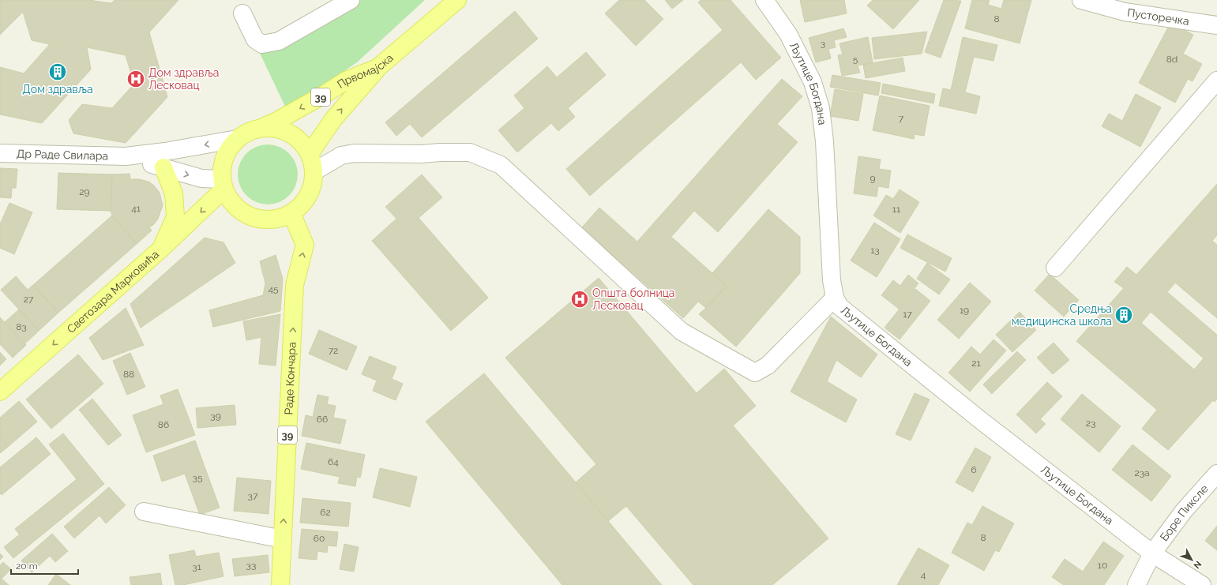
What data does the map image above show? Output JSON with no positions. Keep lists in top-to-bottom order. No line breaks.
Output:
{"streets":{"main road":["Првомајска","39","Светозара Марковића","Раде Кончара"],"street":["Пусторечка","Љутице Богдана","Др Раде Свилара","Боре Пиксле"]},"crossings":[["Првомајска","Светозара Марковића"],["Првомајска","Раде Кончара"],["Љутице Богдана","Боре Пиксле"],["Светозара Марковића","Раде Кончара"]],"one_way":["Светозара Марковића","Раде Кончара"],"places":{"building":["Дом здравља","Средња медицинска школа"],"hospital":["Дом здравља Лесковац","Општа болница Лесковац"]},"house_numbers":["8","3","5","8d","7","9","29","41","11","13","45","27","19","17","83","72","21","88","39","66","23","86","64","6","23a","35","37","62","8","60","33","10","31","4"],"scale_bar":"20 m","north":"bottom right"}
